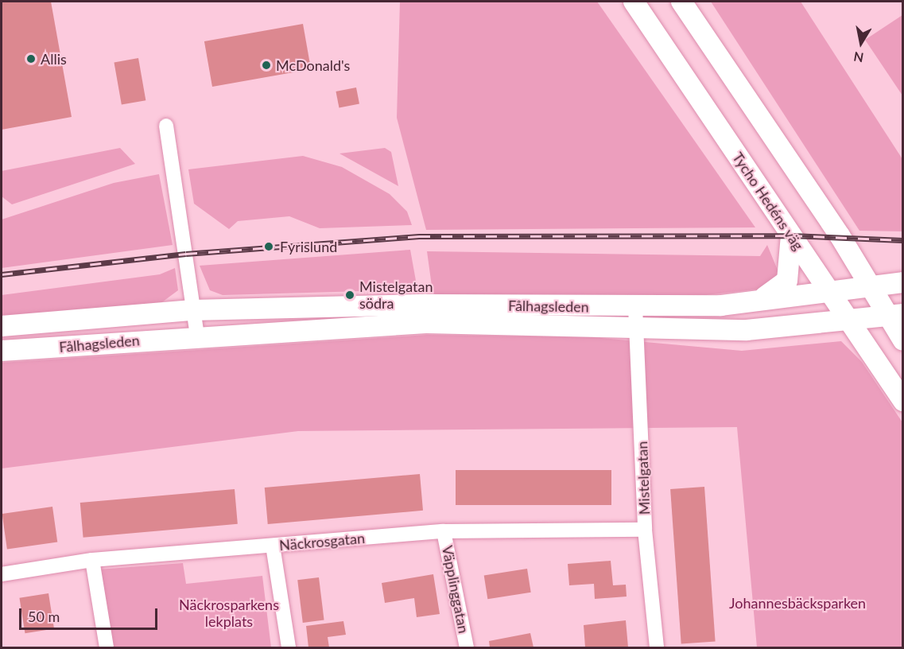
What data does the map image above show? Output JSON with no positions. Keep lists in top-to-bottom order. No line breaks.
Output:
{"streets":{"street":["Tycho Hedéns väg","Fålhagsleden","Mistelgatan","Näckrosgatan","Väpplinggatan"]},"crossings":[["Tycho Hedéns väg","Fålhagsleden"],["Fålhagsleden","Mistelgatan"],["Mistelgatan","Näckrosgatan"],["Näckrosgatan","Väpplinggatan"]],"parks":["Johannesbäcksparken","Näckrosparkens lekplats"],"places":["Allis","McDonald's","Fyrislund","Mistelgatan södra"],"scale_bar":"50 m","north":"bottom"}
